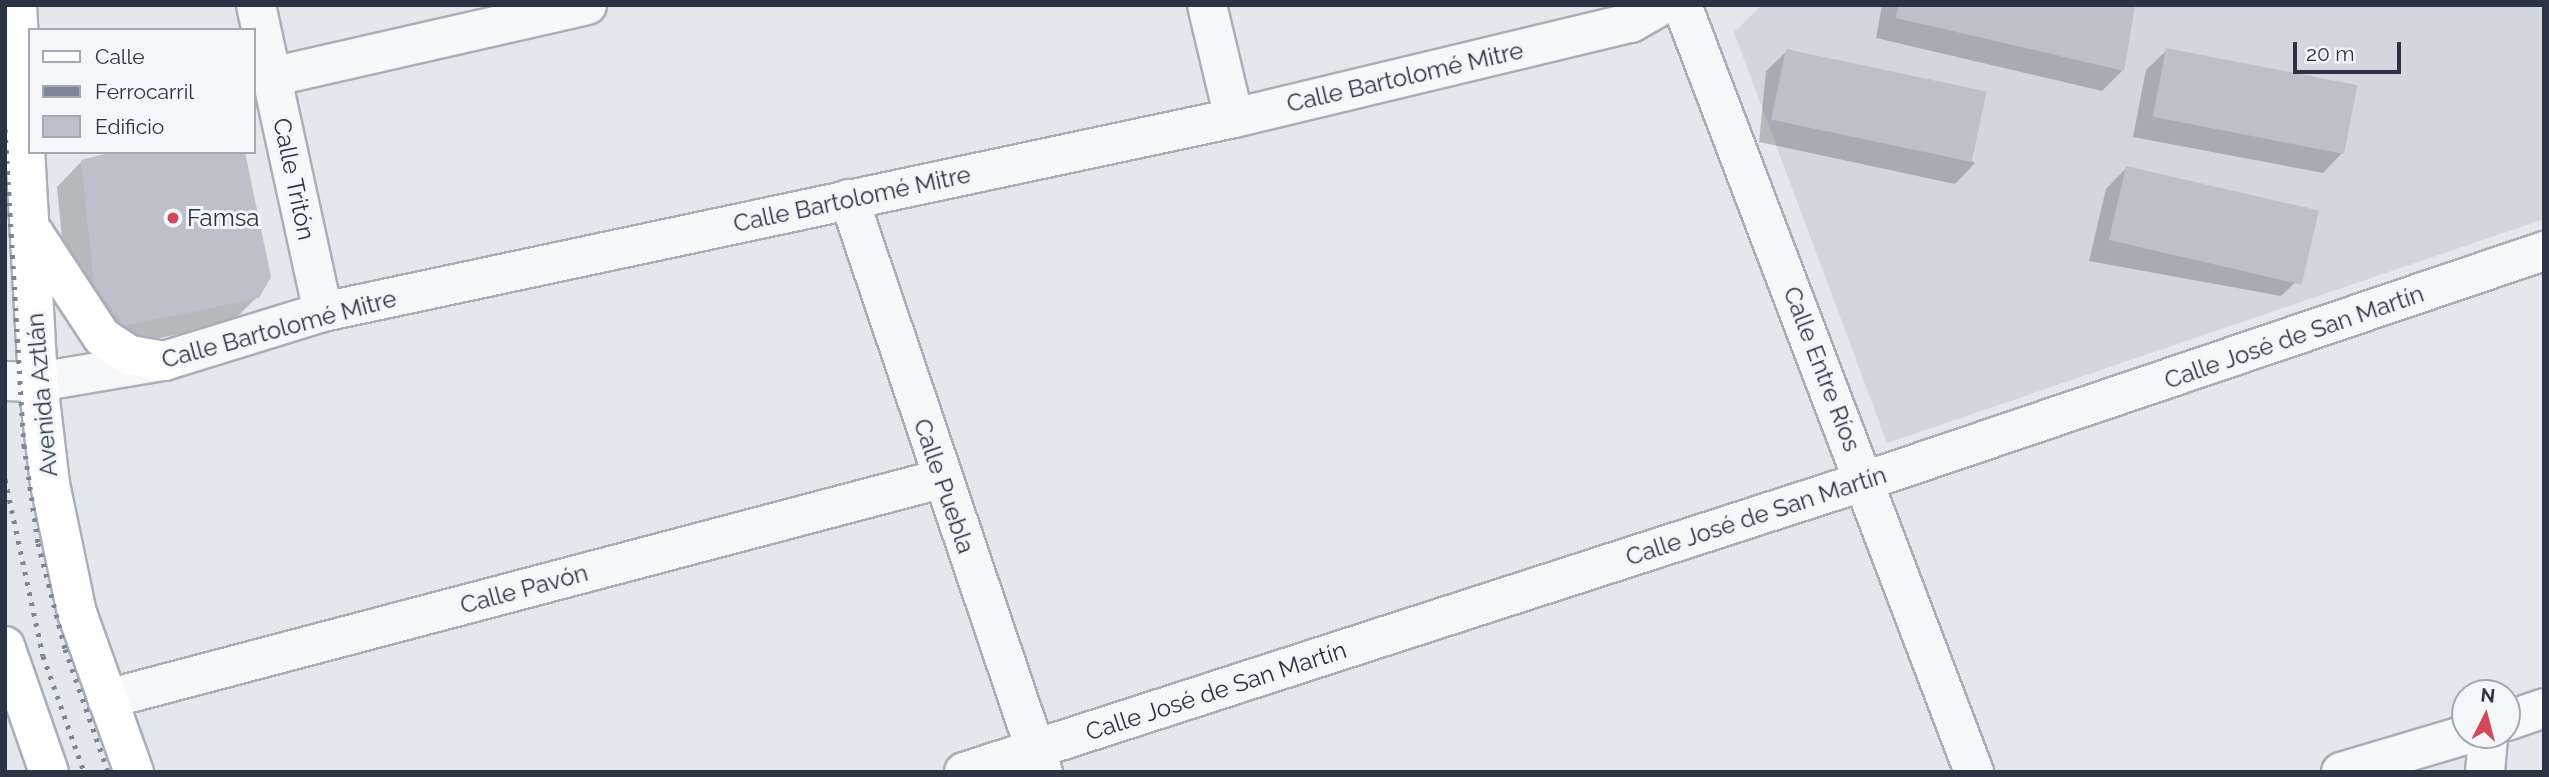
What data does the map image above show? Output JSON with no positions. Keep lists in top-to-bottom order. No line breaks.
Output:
{"streets":{"main road":["Avenida Aztlán"],"street":["Calle Bartolomé Mitre","Calle Tritón","Calle José de San Martín","Calle Entre Ríos","Calle Puebla","Calle Pavón"]},"crossings":[["Calle Bartolomé Mitre","Calle Tritón"],["Calle Bartolomé Mitre","Avenida Aztlán"],["Calle Bartolomé Mitre","Calle Puebla"],["Calle José de San Martín","Calle Entre Ríos"],["Calle José de San Martín","Calle Puebla"],["Avenida Aztlán","Calle Pavón"],["Calle Puebla","Calle Pavón"]],"places":["Famsa"],"legend":["Calle","Ferrocarril","Edificio"],"scale_bar":"20 m","north":"top"}
